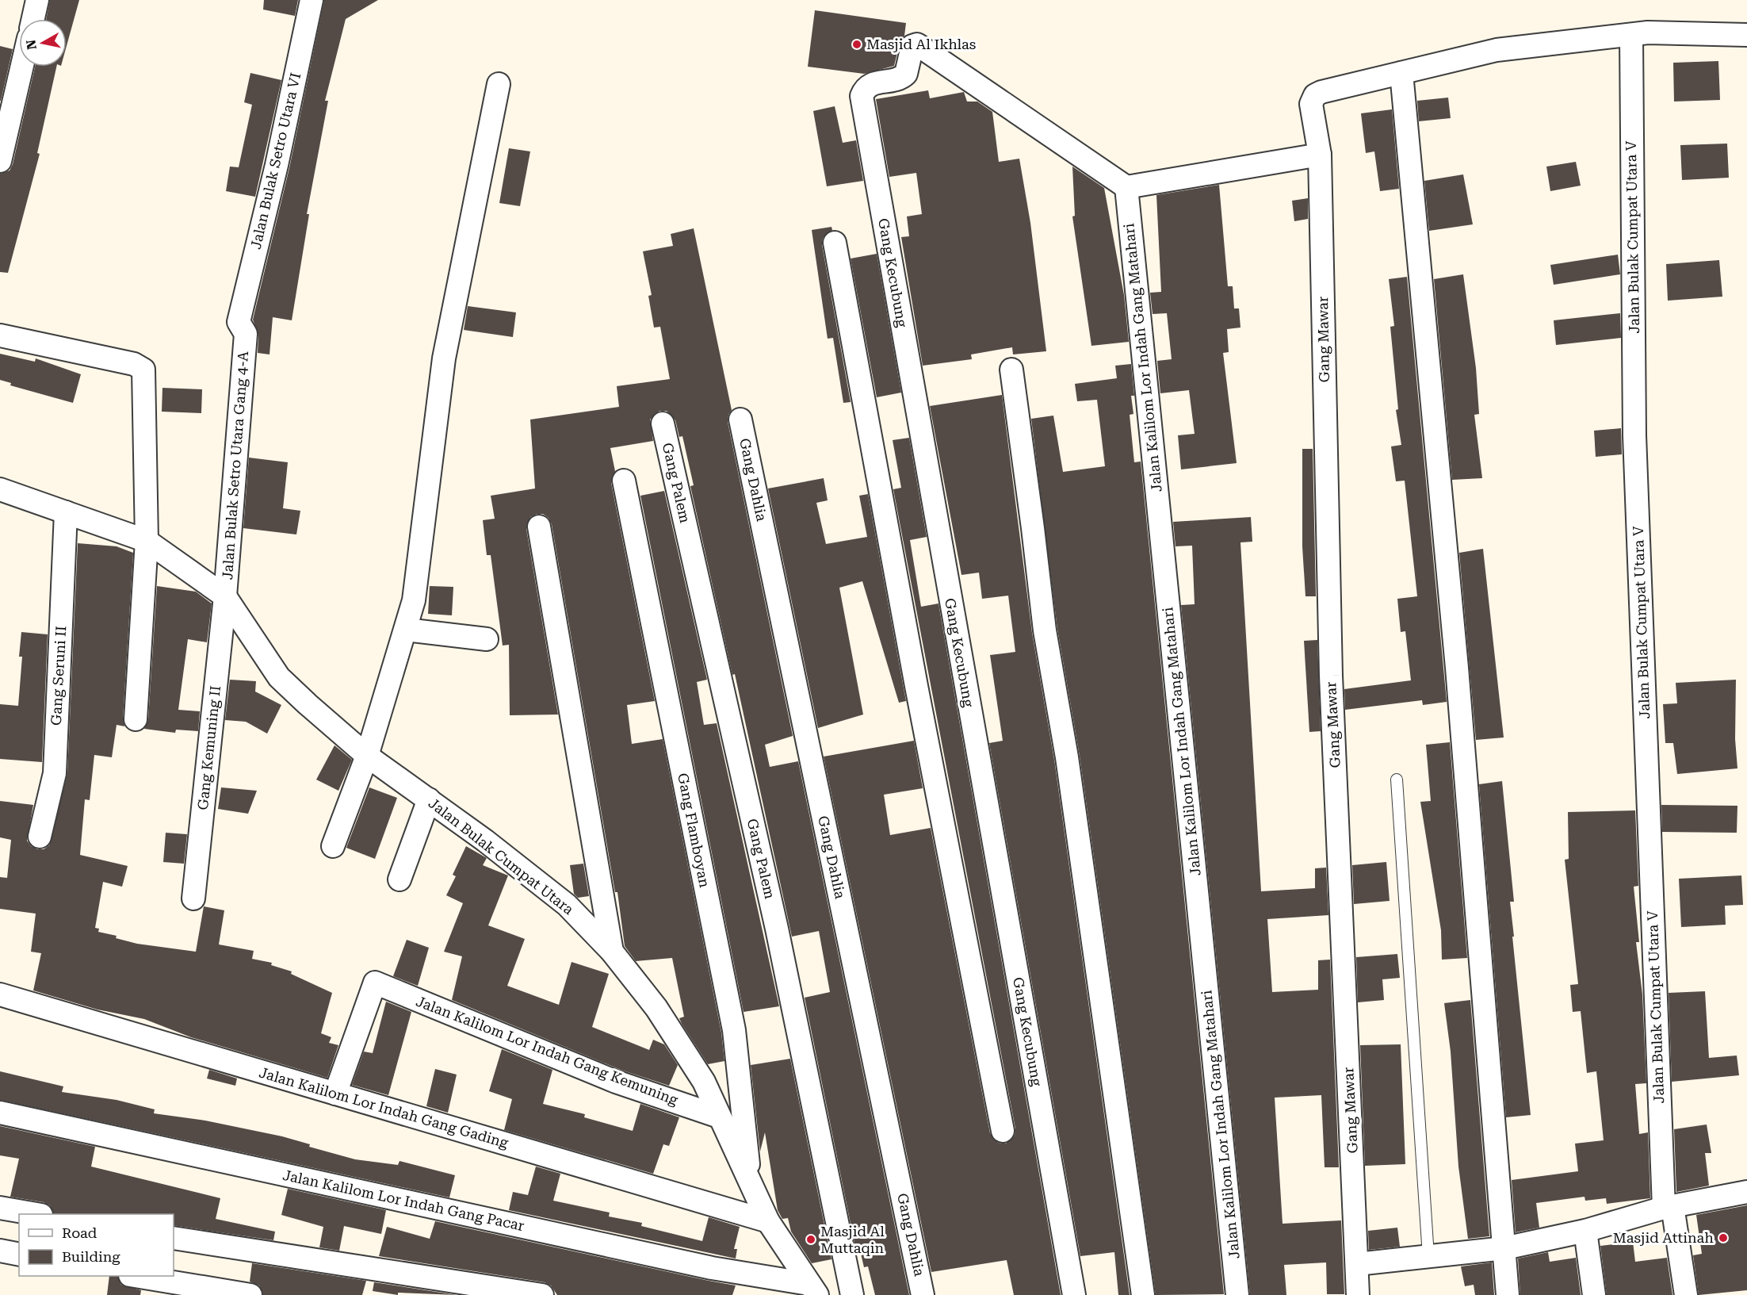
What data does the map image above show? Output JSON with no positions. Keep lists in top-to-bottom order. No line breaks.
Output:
{"streets":{"street":["Jalan Bulak Setro Utara VI","Jalan Bulak Cumpat Utara V","Gang Kecubung","Gang Mawar","Jalan Kalilom Lor Indah Gang Matahari","Jalan Bulak Setro Utara Gang 4-A","Gang Dahlia","Gang Palem","Gang Seruni II","Gang Kemuning II","Gang Flamboyan","Jalan Bulak Cumpat Utara","Jalan Kalilom Lor Indah Gang Kemuning","Jalan Kalilom Lor Indah Gang Gading","Jalan Kalilom Lor Indah Gang Pacar"]},"crossings":[["Jalan Bulak Setro Utara VI","Jalan Bulak Setro Utara Gang 4-A"],["Gang Kecubung","Jalan Kalilom Lor Indah Gang Matahari"],["Jalan Bulak Setro Utara Gang 4-A","Gang Kemuning II"],["Jalan Bulak Setro Utara Gang 4-A","Jalan Bulak Cumpat Utara"],["Gang Kemuning II","Jalan Bulak Cumpat Utara"],["Gang Flamboyan","Jalan Bulak Cumpat Utara"],["Jalan Bulak Cumpat Utara","Jalan Kalilom Lor Indah Gang Kemuning"],["Jalan Bulak Cumpat Utara","Jalan Kalilom Lor Indah Gang Gading"],["Jalan Bulak Cumpat Utara","Jalan Kalilom Lor Indah Gang Pacar"],["Jalan Kalilom Lor Indah Gang Kemuning","Jalan Kalilom Lor Indah Gang Gading"]],"places":["Masjid Al Ikhlas","Masjid Attinah","Masjid Al Muttaqin"],"legend":["Road","Building"],"north":"left"}
